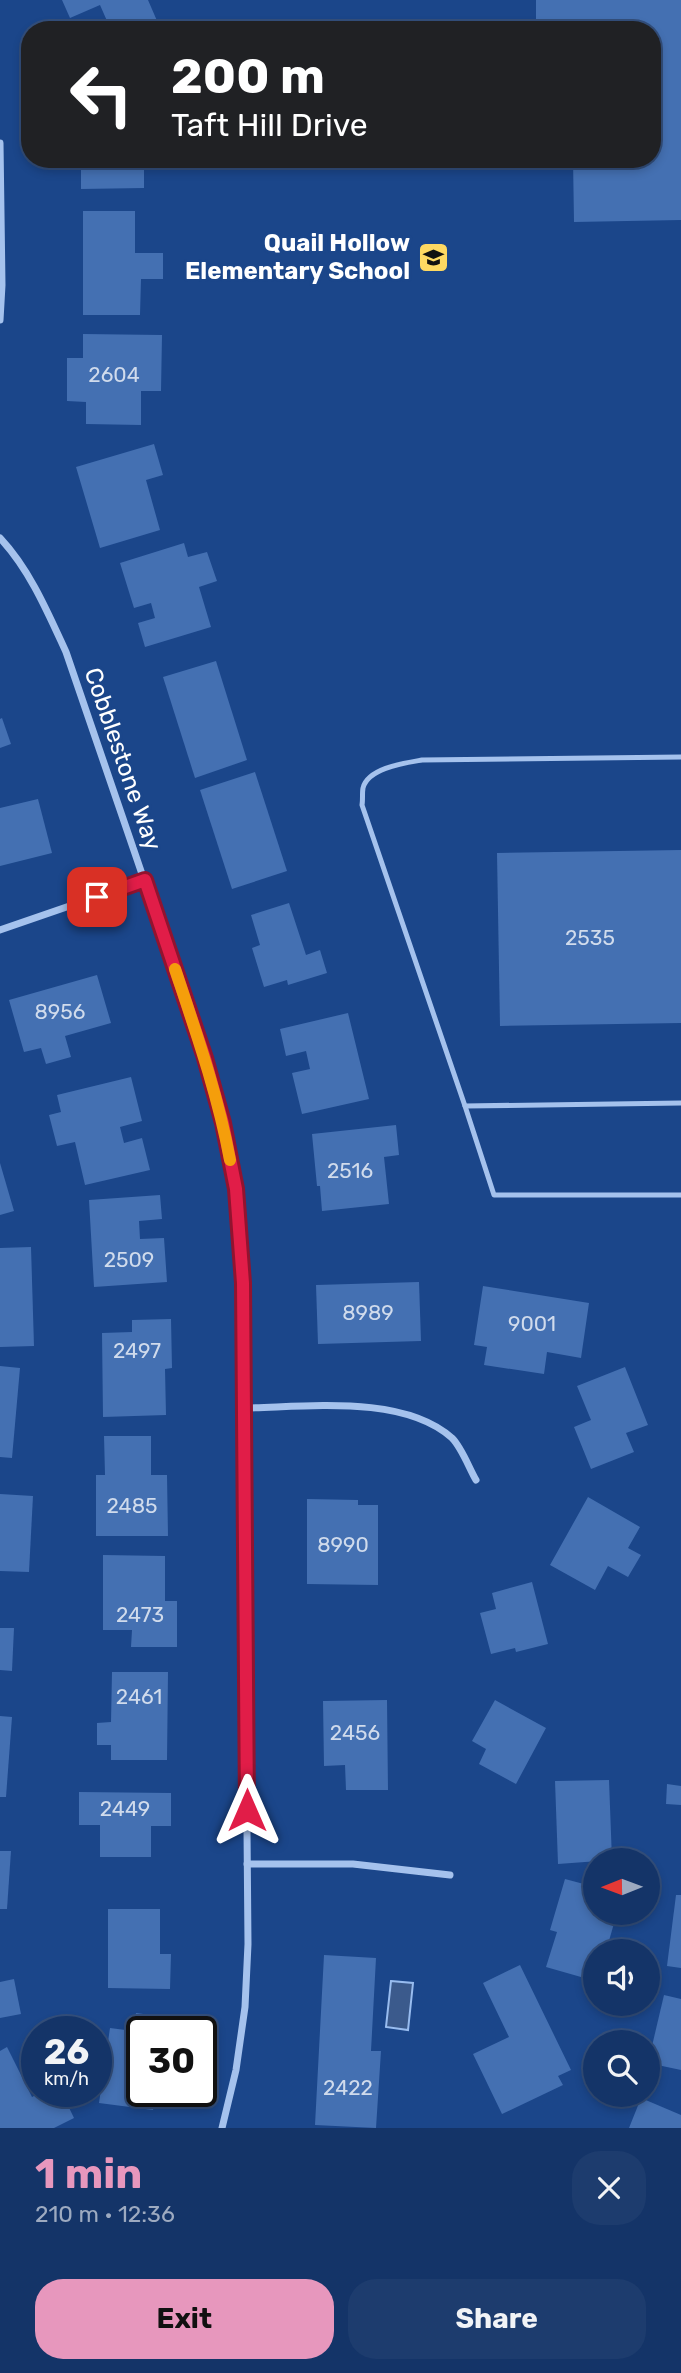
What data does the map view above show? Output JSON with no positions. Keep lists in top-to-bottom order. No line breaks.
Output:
{"streets":{"street":["Cobblestone Way"]},"places":{"school or university":["Quail Hollow Elementary School"]},"house_numbers":["2604","2535","8956","2516","2509","8989","9001","2497","2485","8990","2473","2461","2456","2449","2422"],"north":"left","page":{"turn":["200 m","Taft Hill Drive"],"speed":"26 km/h","limit":"30","heading":["1 min","210 m · 12:36"],"buttons":["Exit","Share"]}}
